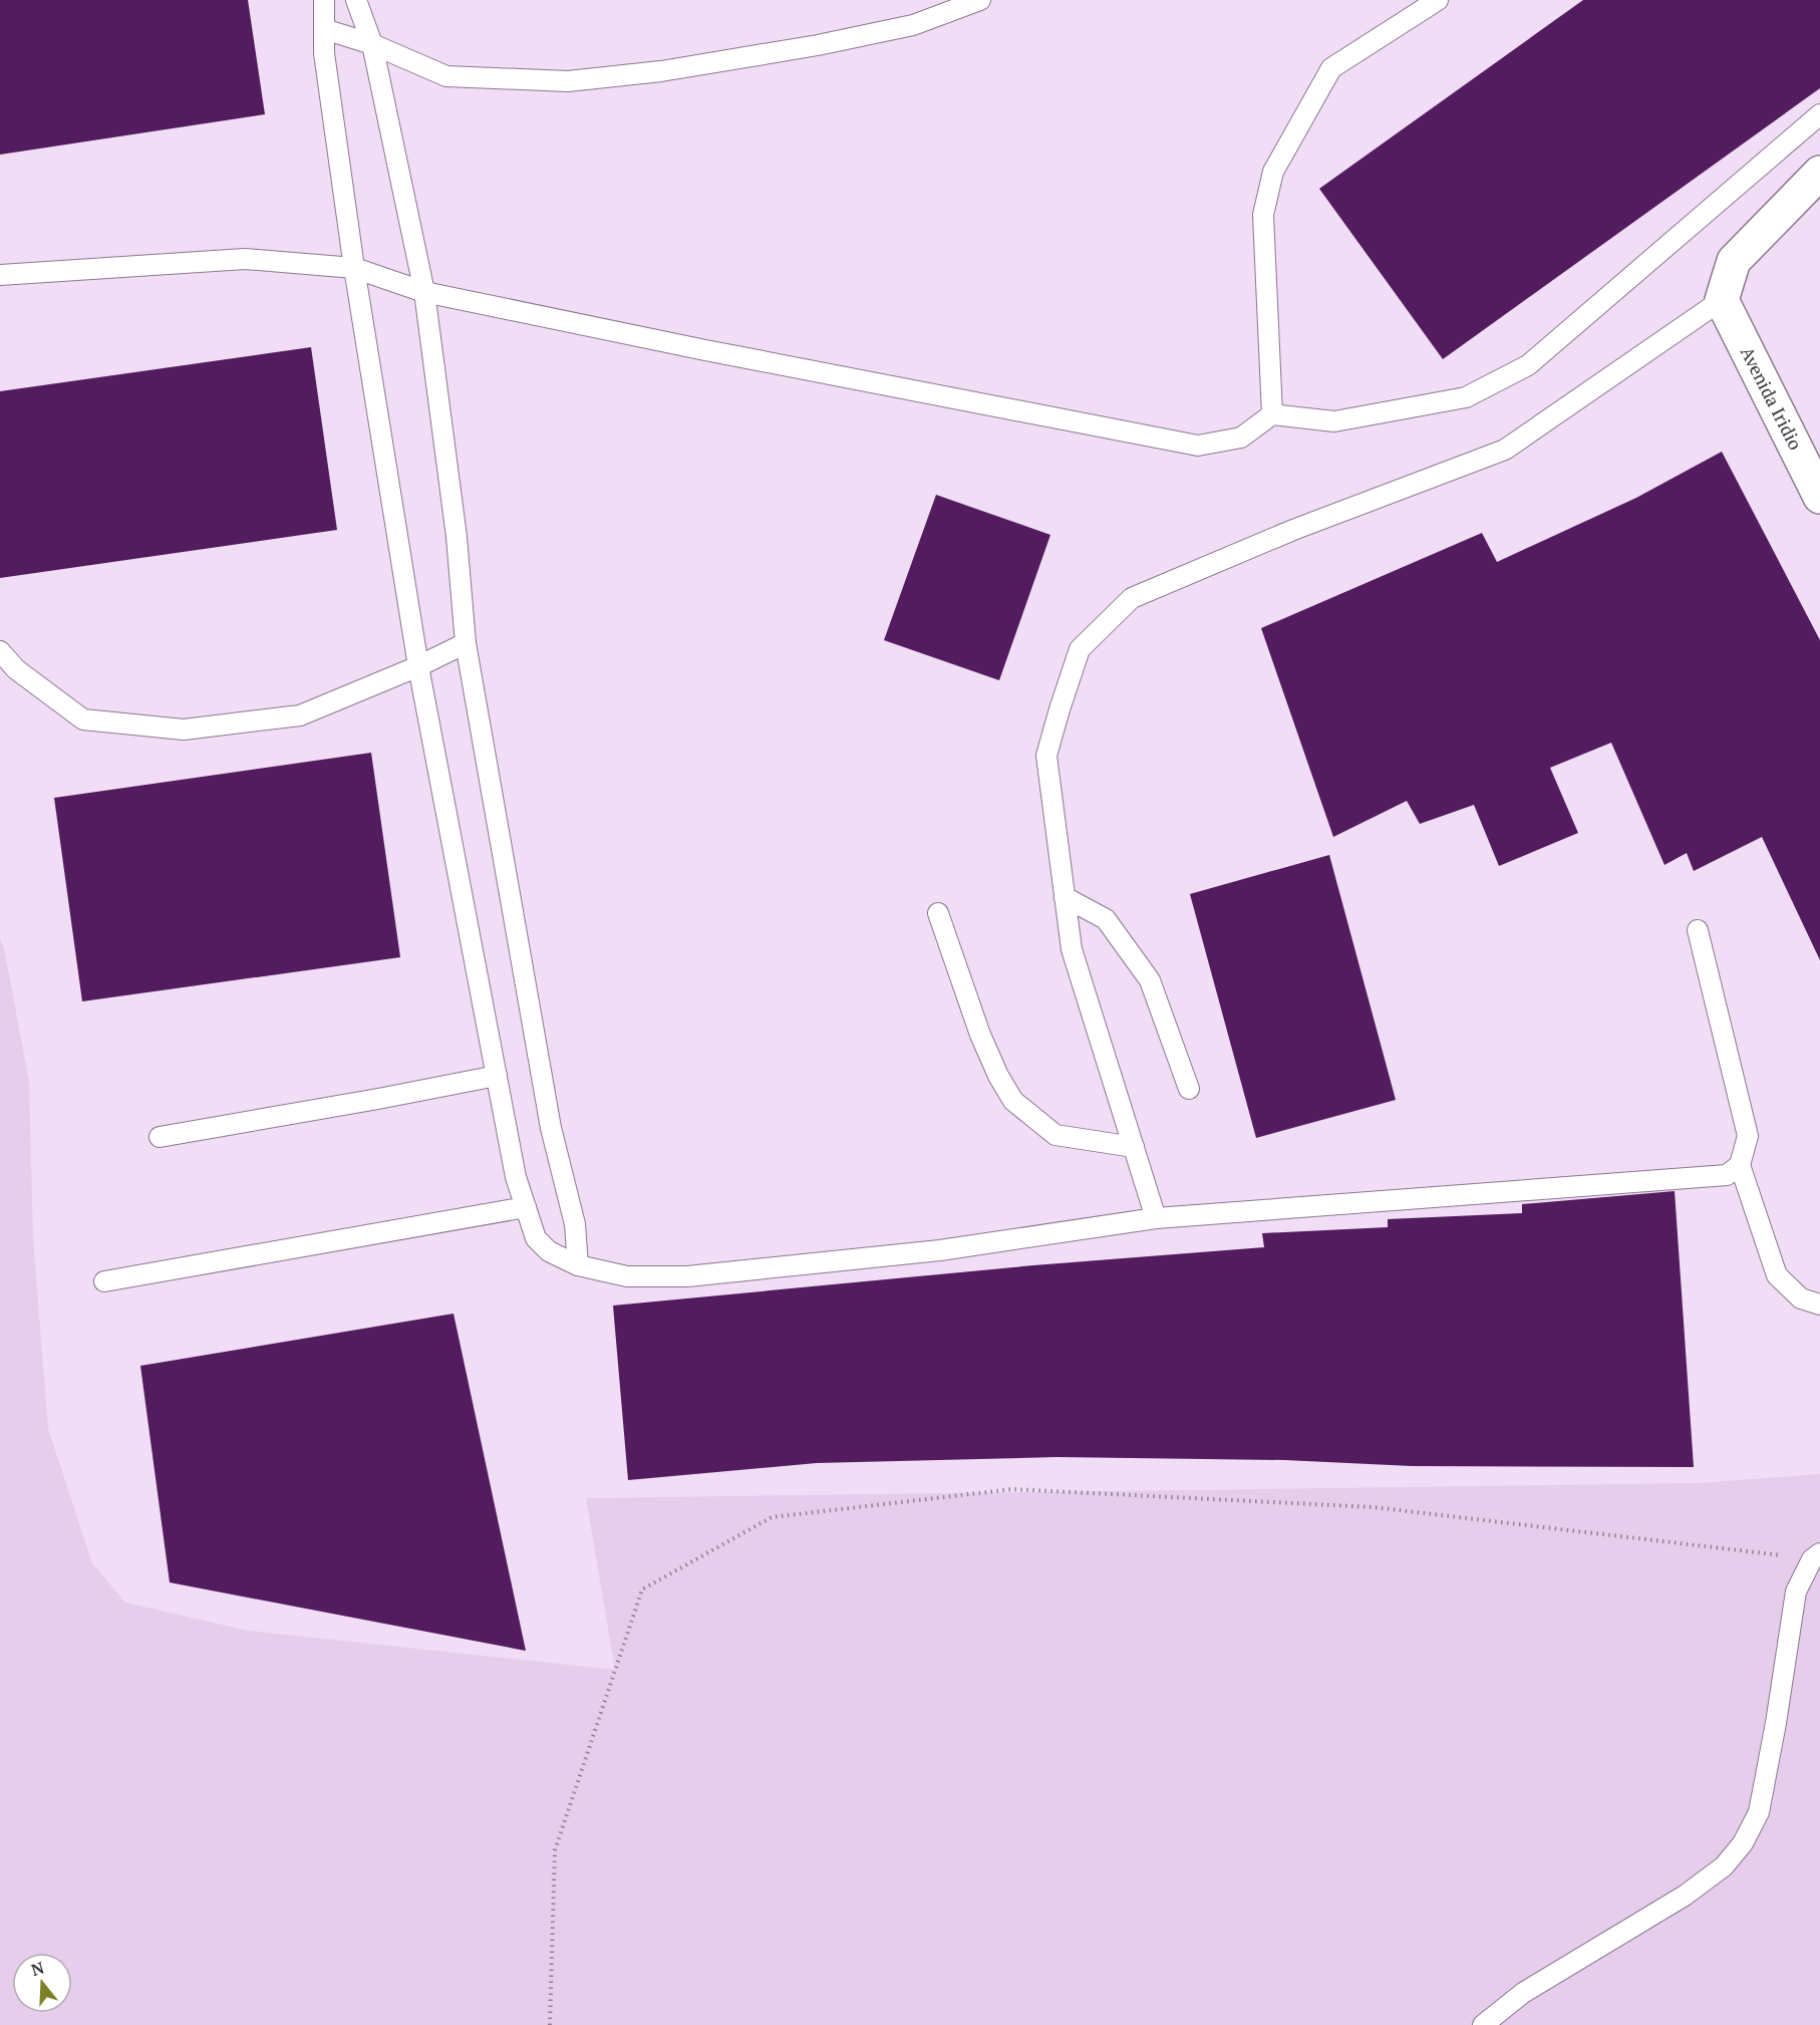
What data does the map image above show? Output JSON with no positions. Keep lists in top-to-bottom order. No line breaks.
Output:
{"streets":{"street":["Avenida Iridio"]},"north":"top"}
